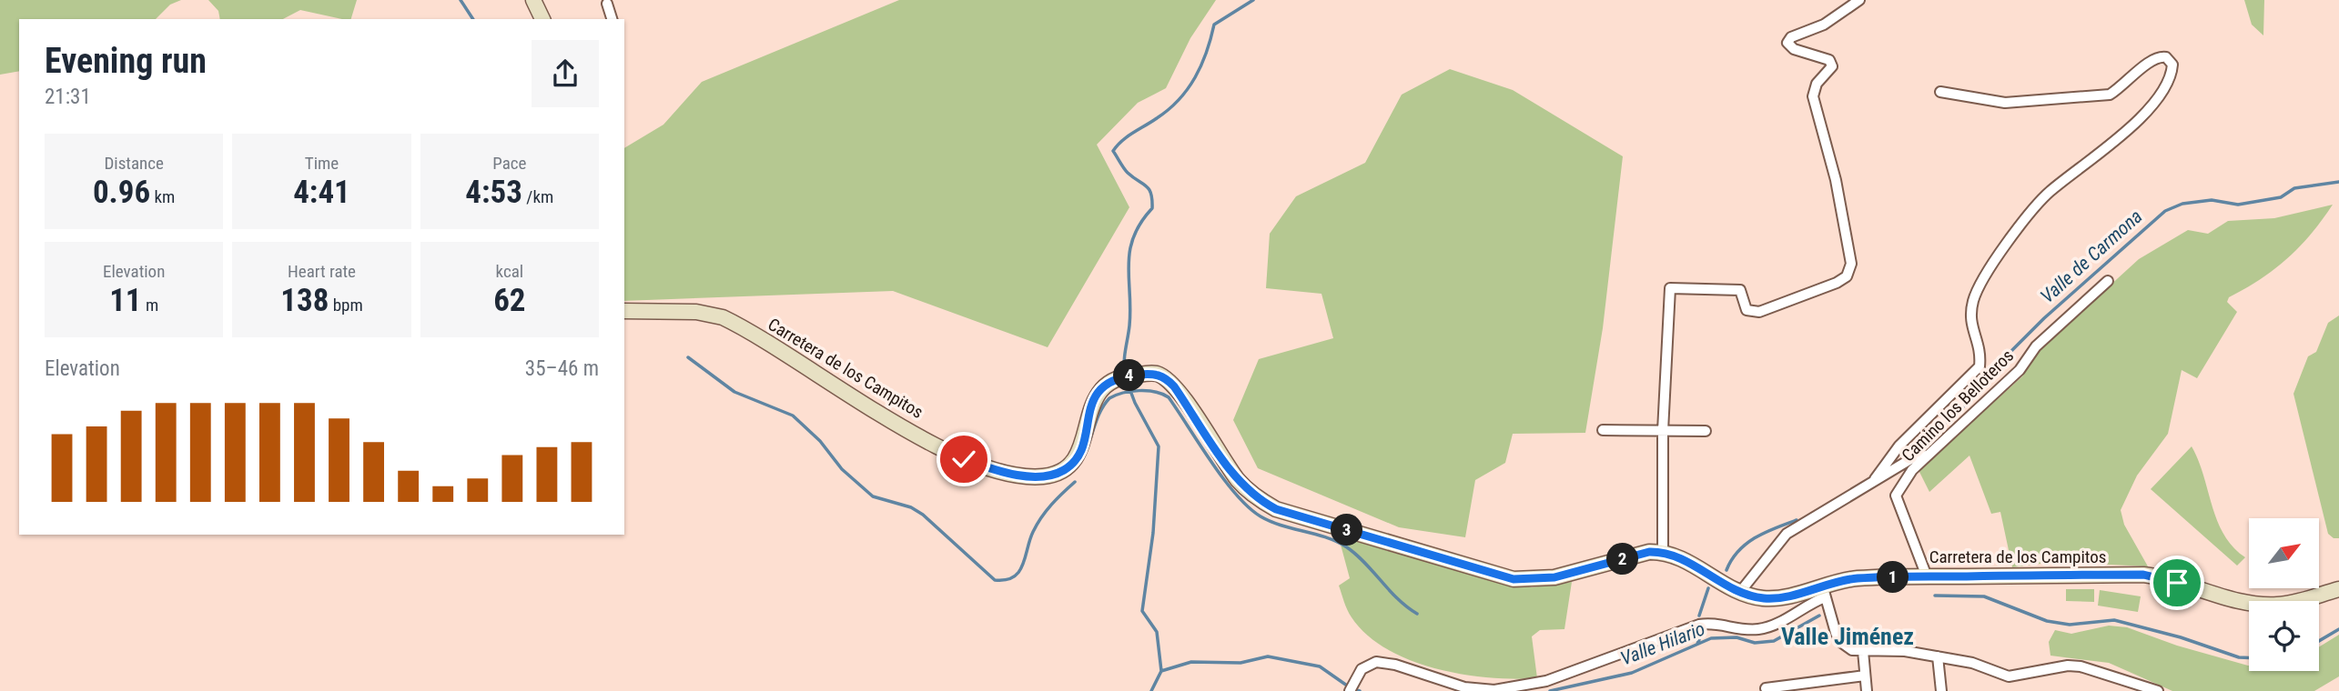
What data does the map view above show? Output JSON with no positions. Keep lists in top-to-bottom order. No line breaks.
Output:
{"streets":{"main road":["Carretera de los Campitos"],"street":["Camino los Belloteros"]},"crossings":[["Carretera de los Campitos","Camino los Belloteros"]],"districts":["Valle Jiménez"],"water":["Valle de Carmona","Valle Hilario"],"north":"top right","page":{"heading":["Evening run","21:31"],"stats":[["Distance","0.96 km"],["Time","4:41"],["Pace","4:53 /km"],["Elevation","11 m"],["Heart rate","138 bpm"],["kcal","62"]],"chart":["Elevation","35–46 m"],"pins":["4","3","2","1"]}}
